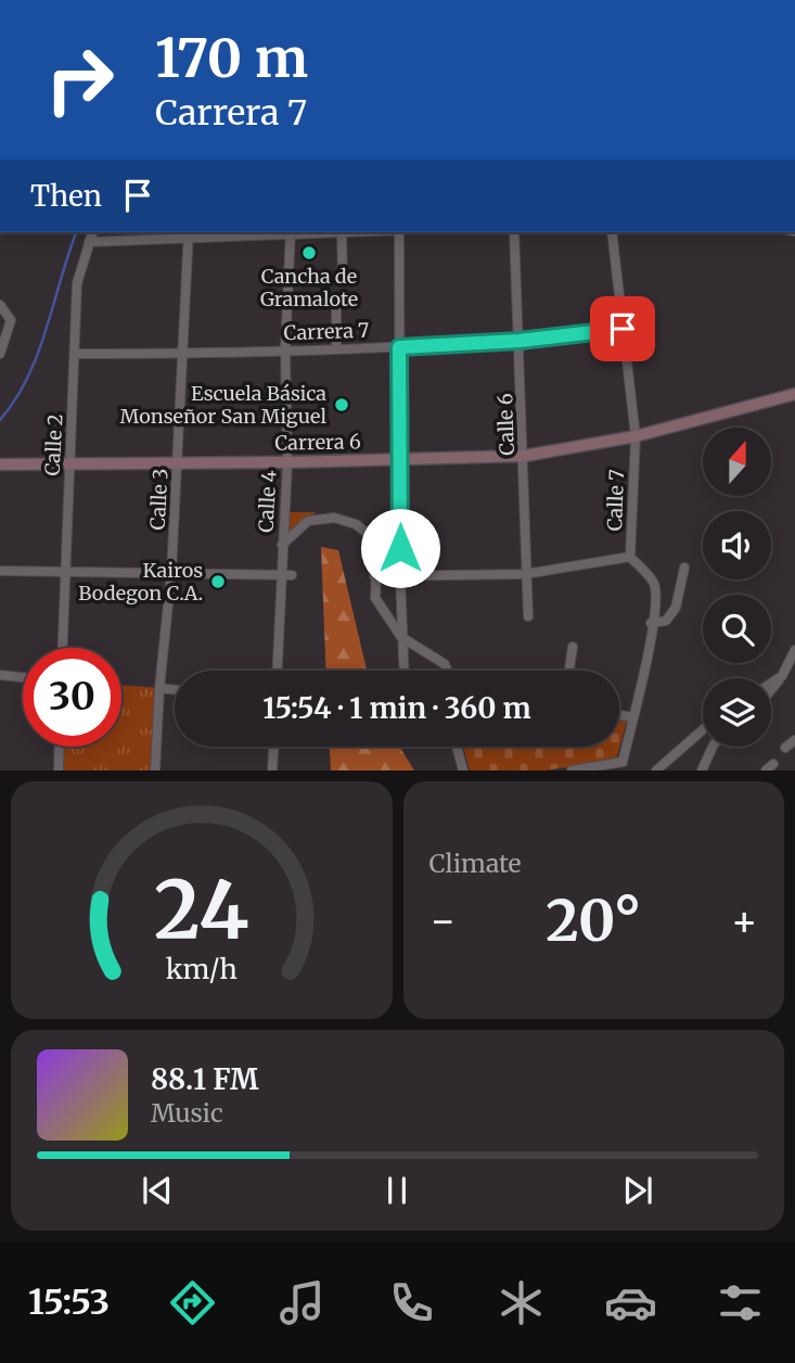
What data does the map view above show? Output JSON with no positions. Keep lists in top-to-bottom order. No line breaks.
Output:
{"streets":{"main road":["Carrera 6"],"street":["Carrera 7","Calle 6","Calle 2","Calle 3","Calle 7","Calle 4"]},"crossings":[["Carrera 7","Calle 6"],["Carrera 7","Calle 2"],["Carrera 7","Calle 3"],["Carrera 7","Calle 7"],["Carrera 7","Calle 4"],["Calle 6","Carrera 6"],["Carrera 6","Calle 2"],["Carrera 6","Calle 3"],["Carrera 6","Calle 7"],["Carrera 6","Calle 4"]],"places":["Cancha de Gramalote","Escuela Básica Monseñor San Miguel","Kairos Bodegon C.A."],"north":"top","page":{"turn":["170 m","Carrera 7"],"then":"Then","limit":"30","trip":"15:54 · 1 min · 360 m","tile":"Climate","heat":["−","20°","+"],"song":["88.1 FM","Music"],"tabs":"15:53","gauge":["24","km/h"]}}
